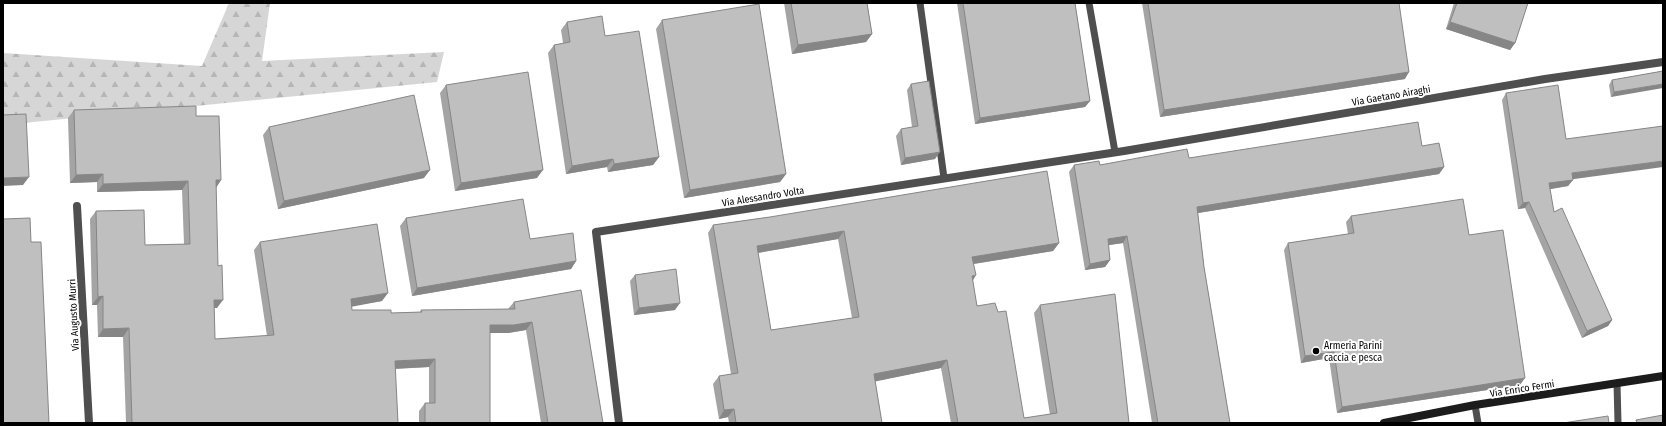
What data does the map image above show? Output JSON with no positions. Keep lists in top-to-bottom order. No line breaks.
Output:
{"streets":{"street":["Via Gaetano Airaghi","Via Alessandro Volta","Via Augusto Murri","Via Enrico Fermi"]},"crossings":[["Via Gaetano Airaghi","Via Alessandro Volta"]],"places":["Armeria Parini caccia e pesca"]}
